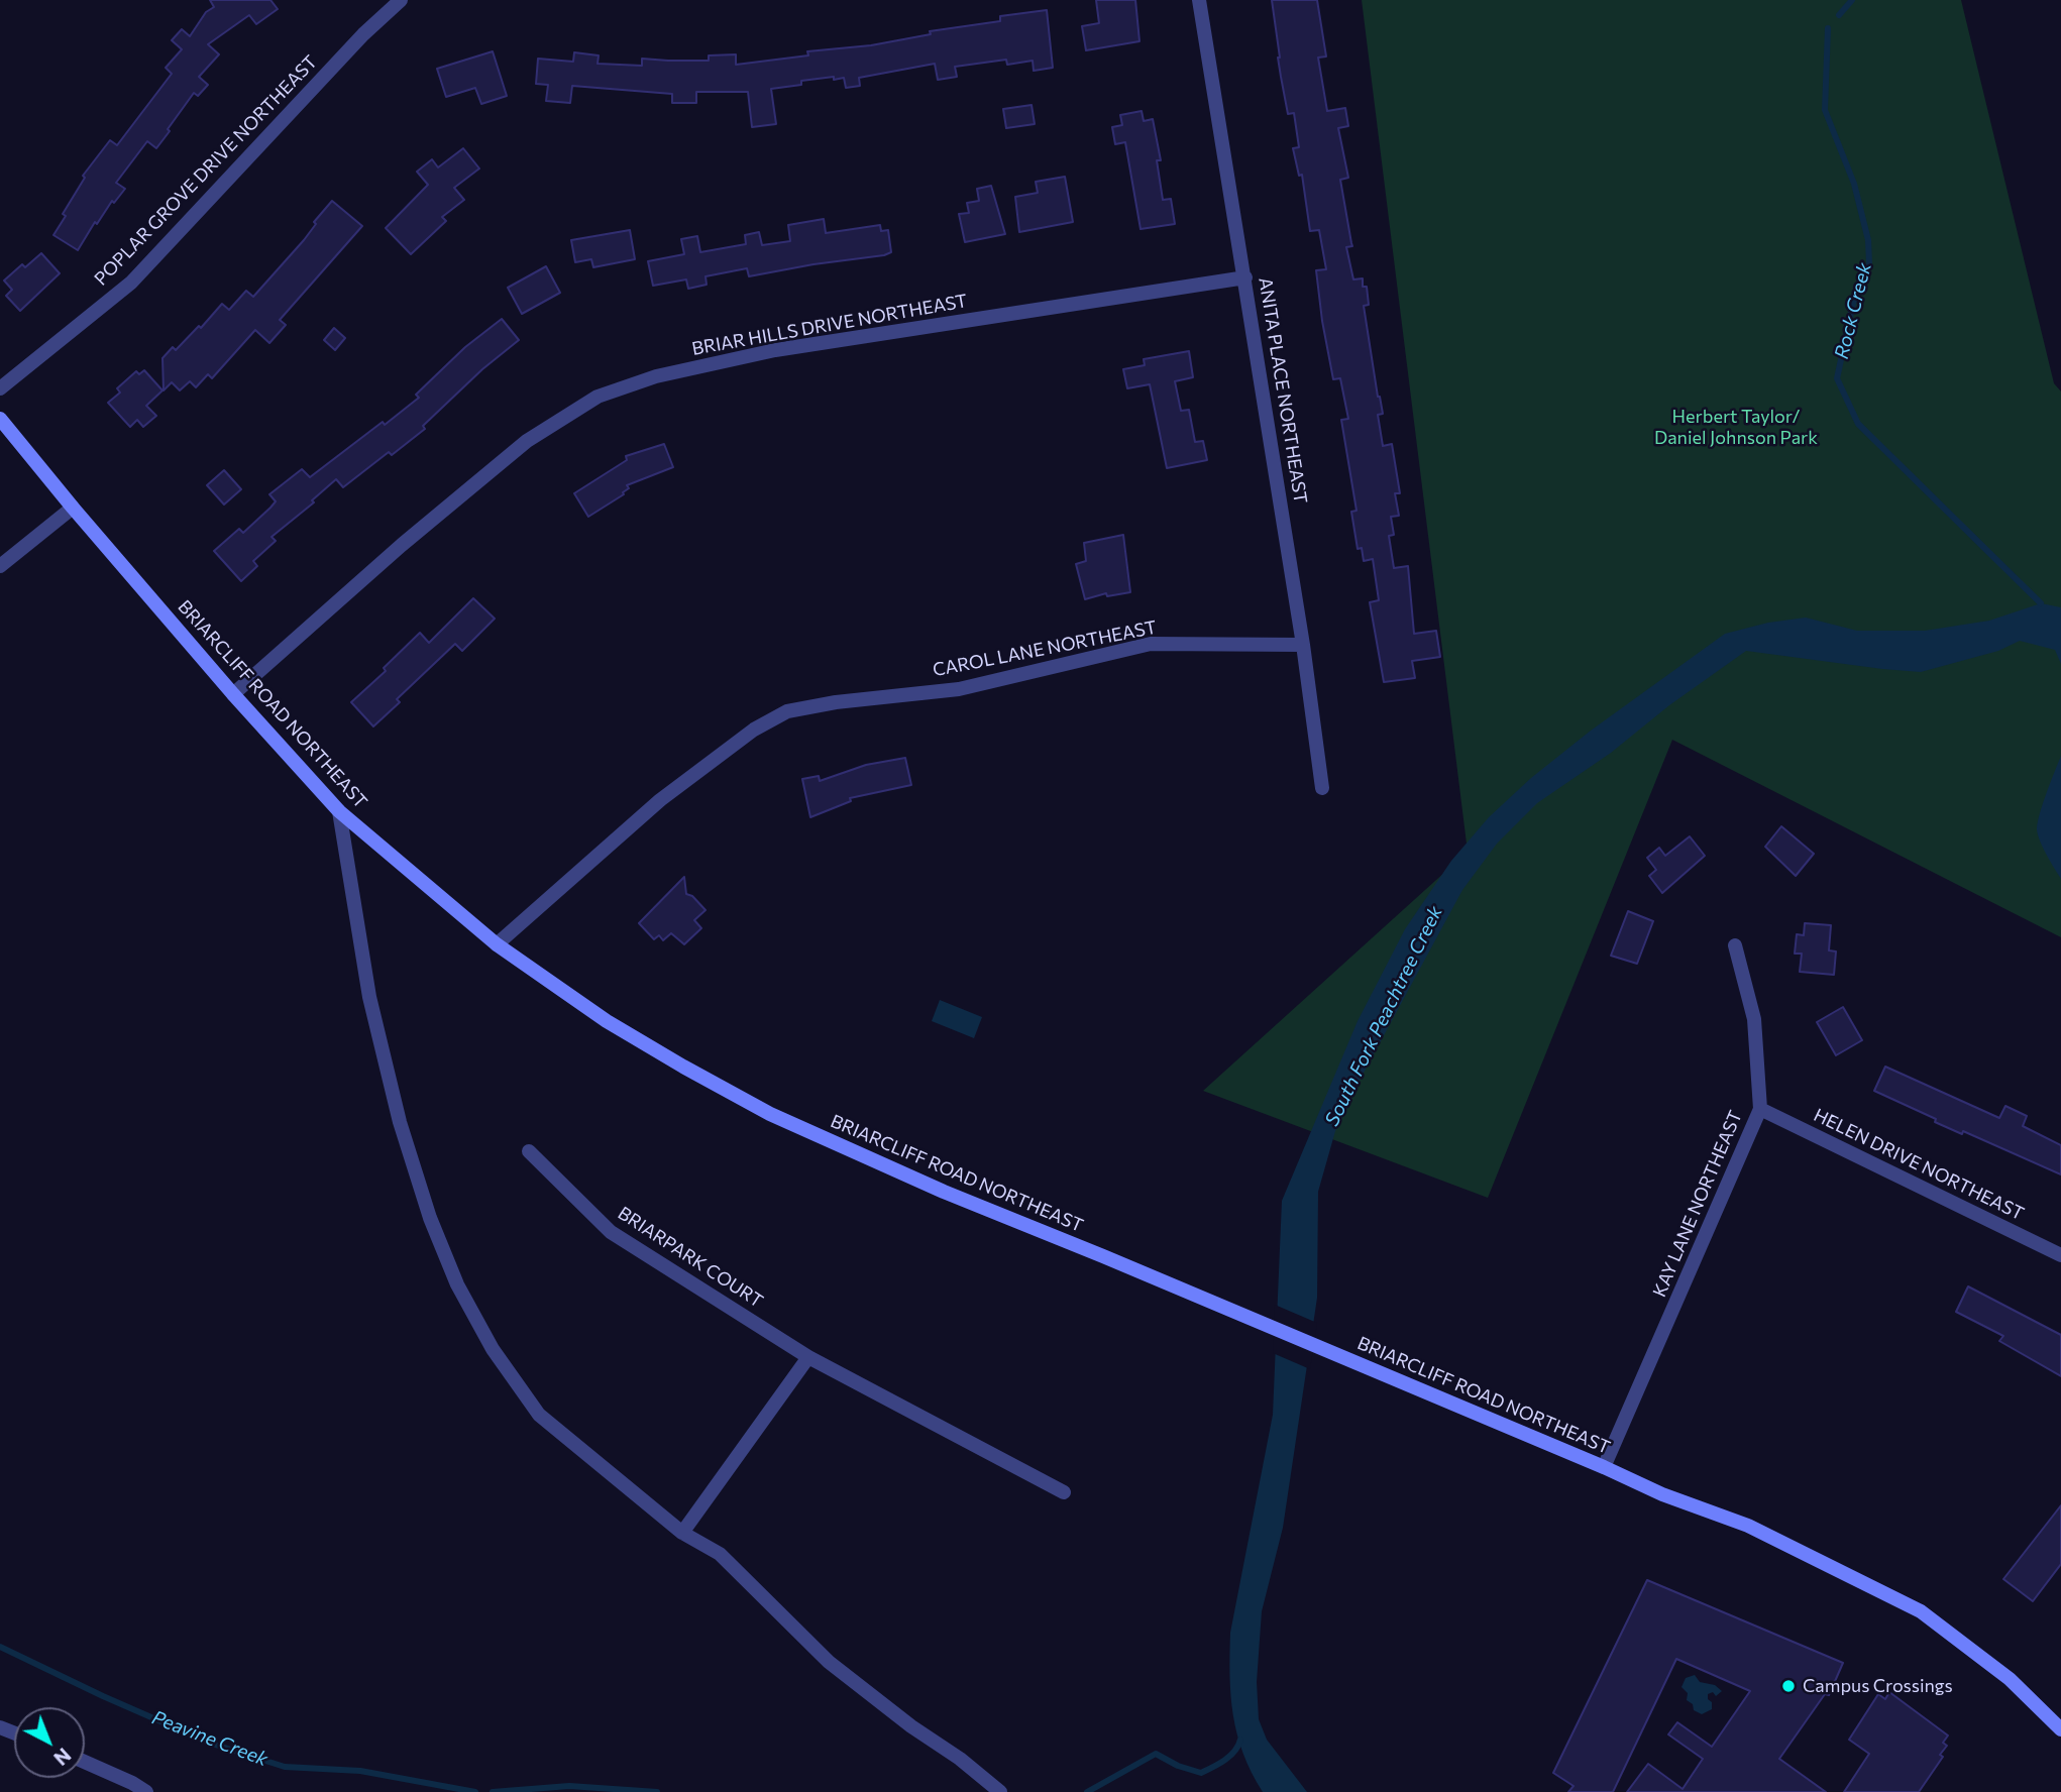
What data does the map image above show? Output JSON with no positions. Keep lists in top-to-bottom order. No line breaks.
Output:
{"streets":{"main road":["BRIARCLIFF ROAD NORTHEAST"],"street":["POPLAR GROVE DRIVE NORTHEAST","BRIAR HILLS DRIVE NORTHEAST","ANITA PLACE NORTHEAST","CAROL LANE NORTHEAST","HELEN DRIVE NORTHEAST","KAY LANE NORTHEAST","BRIARPARK COURT"]},"crossings":[["BRIAR HILLS DRIVE NORTHEAST","ANITA PLACE NORTHEAST"],["BRIAR HILLS DRIVE NORTHEAST","BRIARCLIFF ROAD NORTHEAST"],["ANITA PLACE NORTHEAST","CAROL LANE NORTHEAST"],["CAROL LANE NORTHEAST","BRIARCLIFF ROAD NORTHEAST"],["BRIARCLIFF ROAD NORTHEAST","KAY LANE NORTHEAST"],["HELEN DRIVE NORTHEAST","KAY LANE NORTHEAST"]],"water":["Rock Creek","South Fork Peachtree Creek","Peavine Creek"],"parks":["Herbert Taylor/ Daniel Johnson Park"],"places":["Campus Crossings"],"north":"bottom right"}
